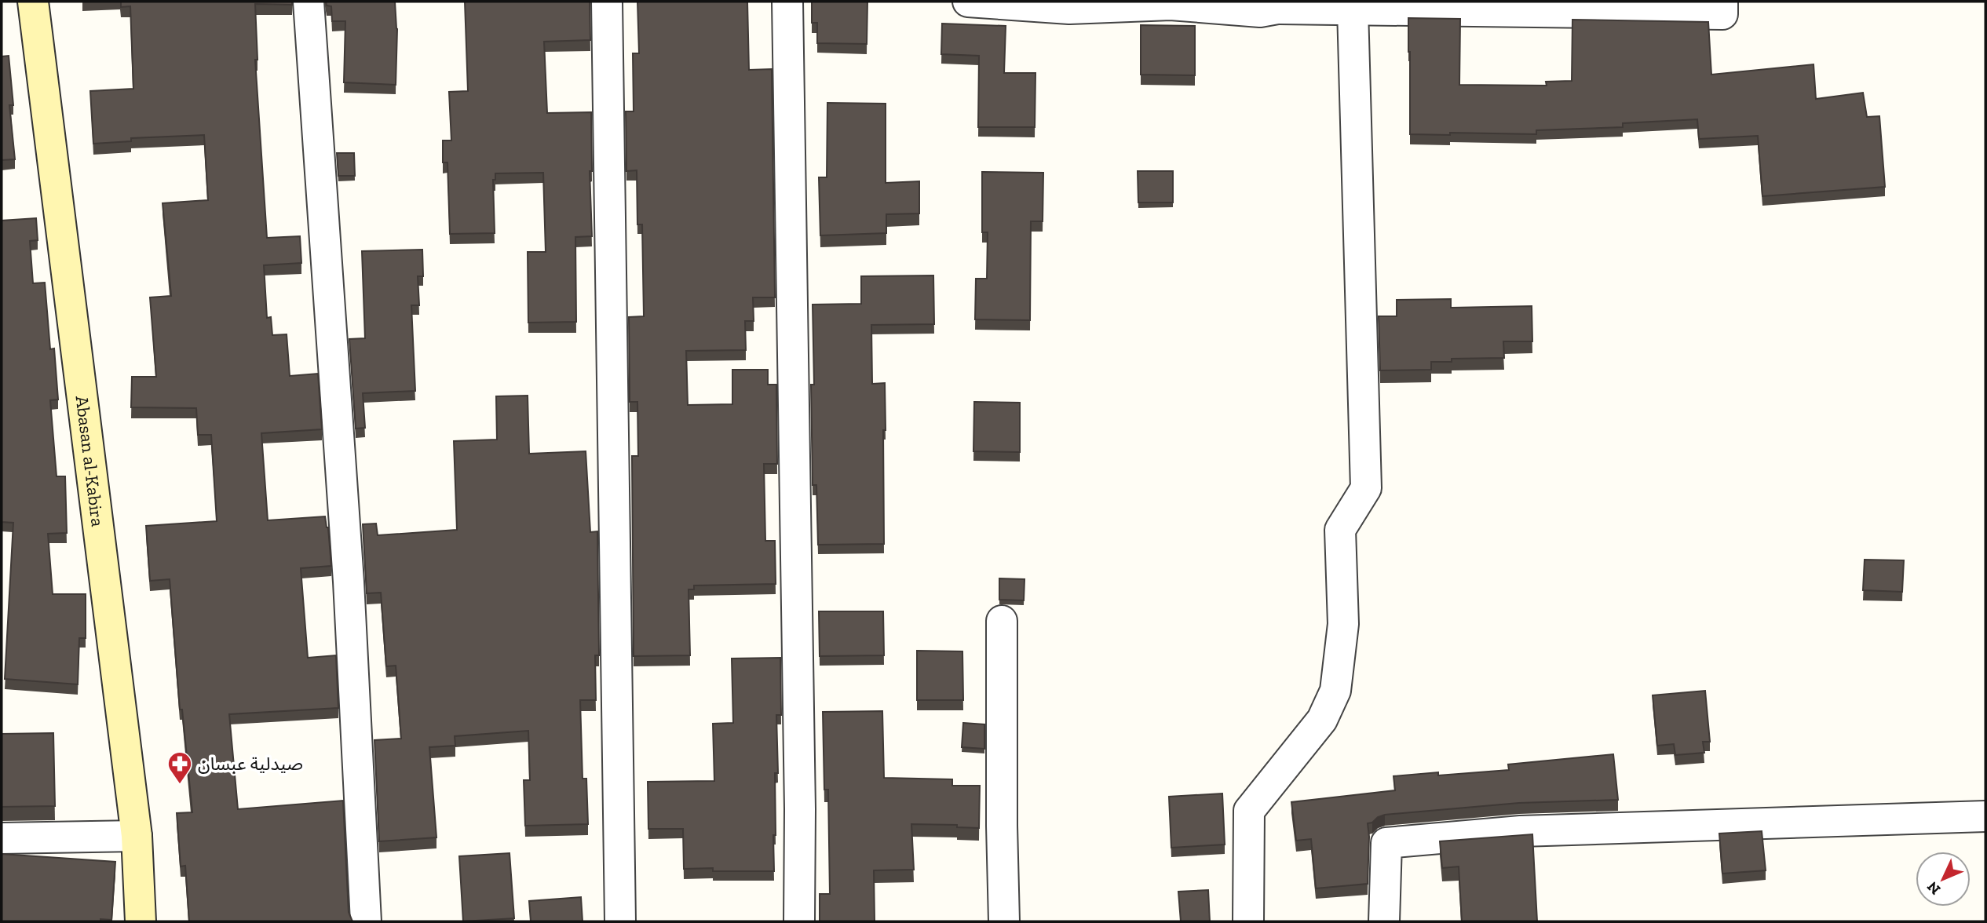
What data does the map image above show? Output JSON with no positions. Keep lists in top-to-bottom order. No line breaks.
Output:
{"streets":{"main road":["Abasan al-Kabira"]},"places":{"pharmacy":["صيدلية عبسان"]},"north":"bottom left"}
